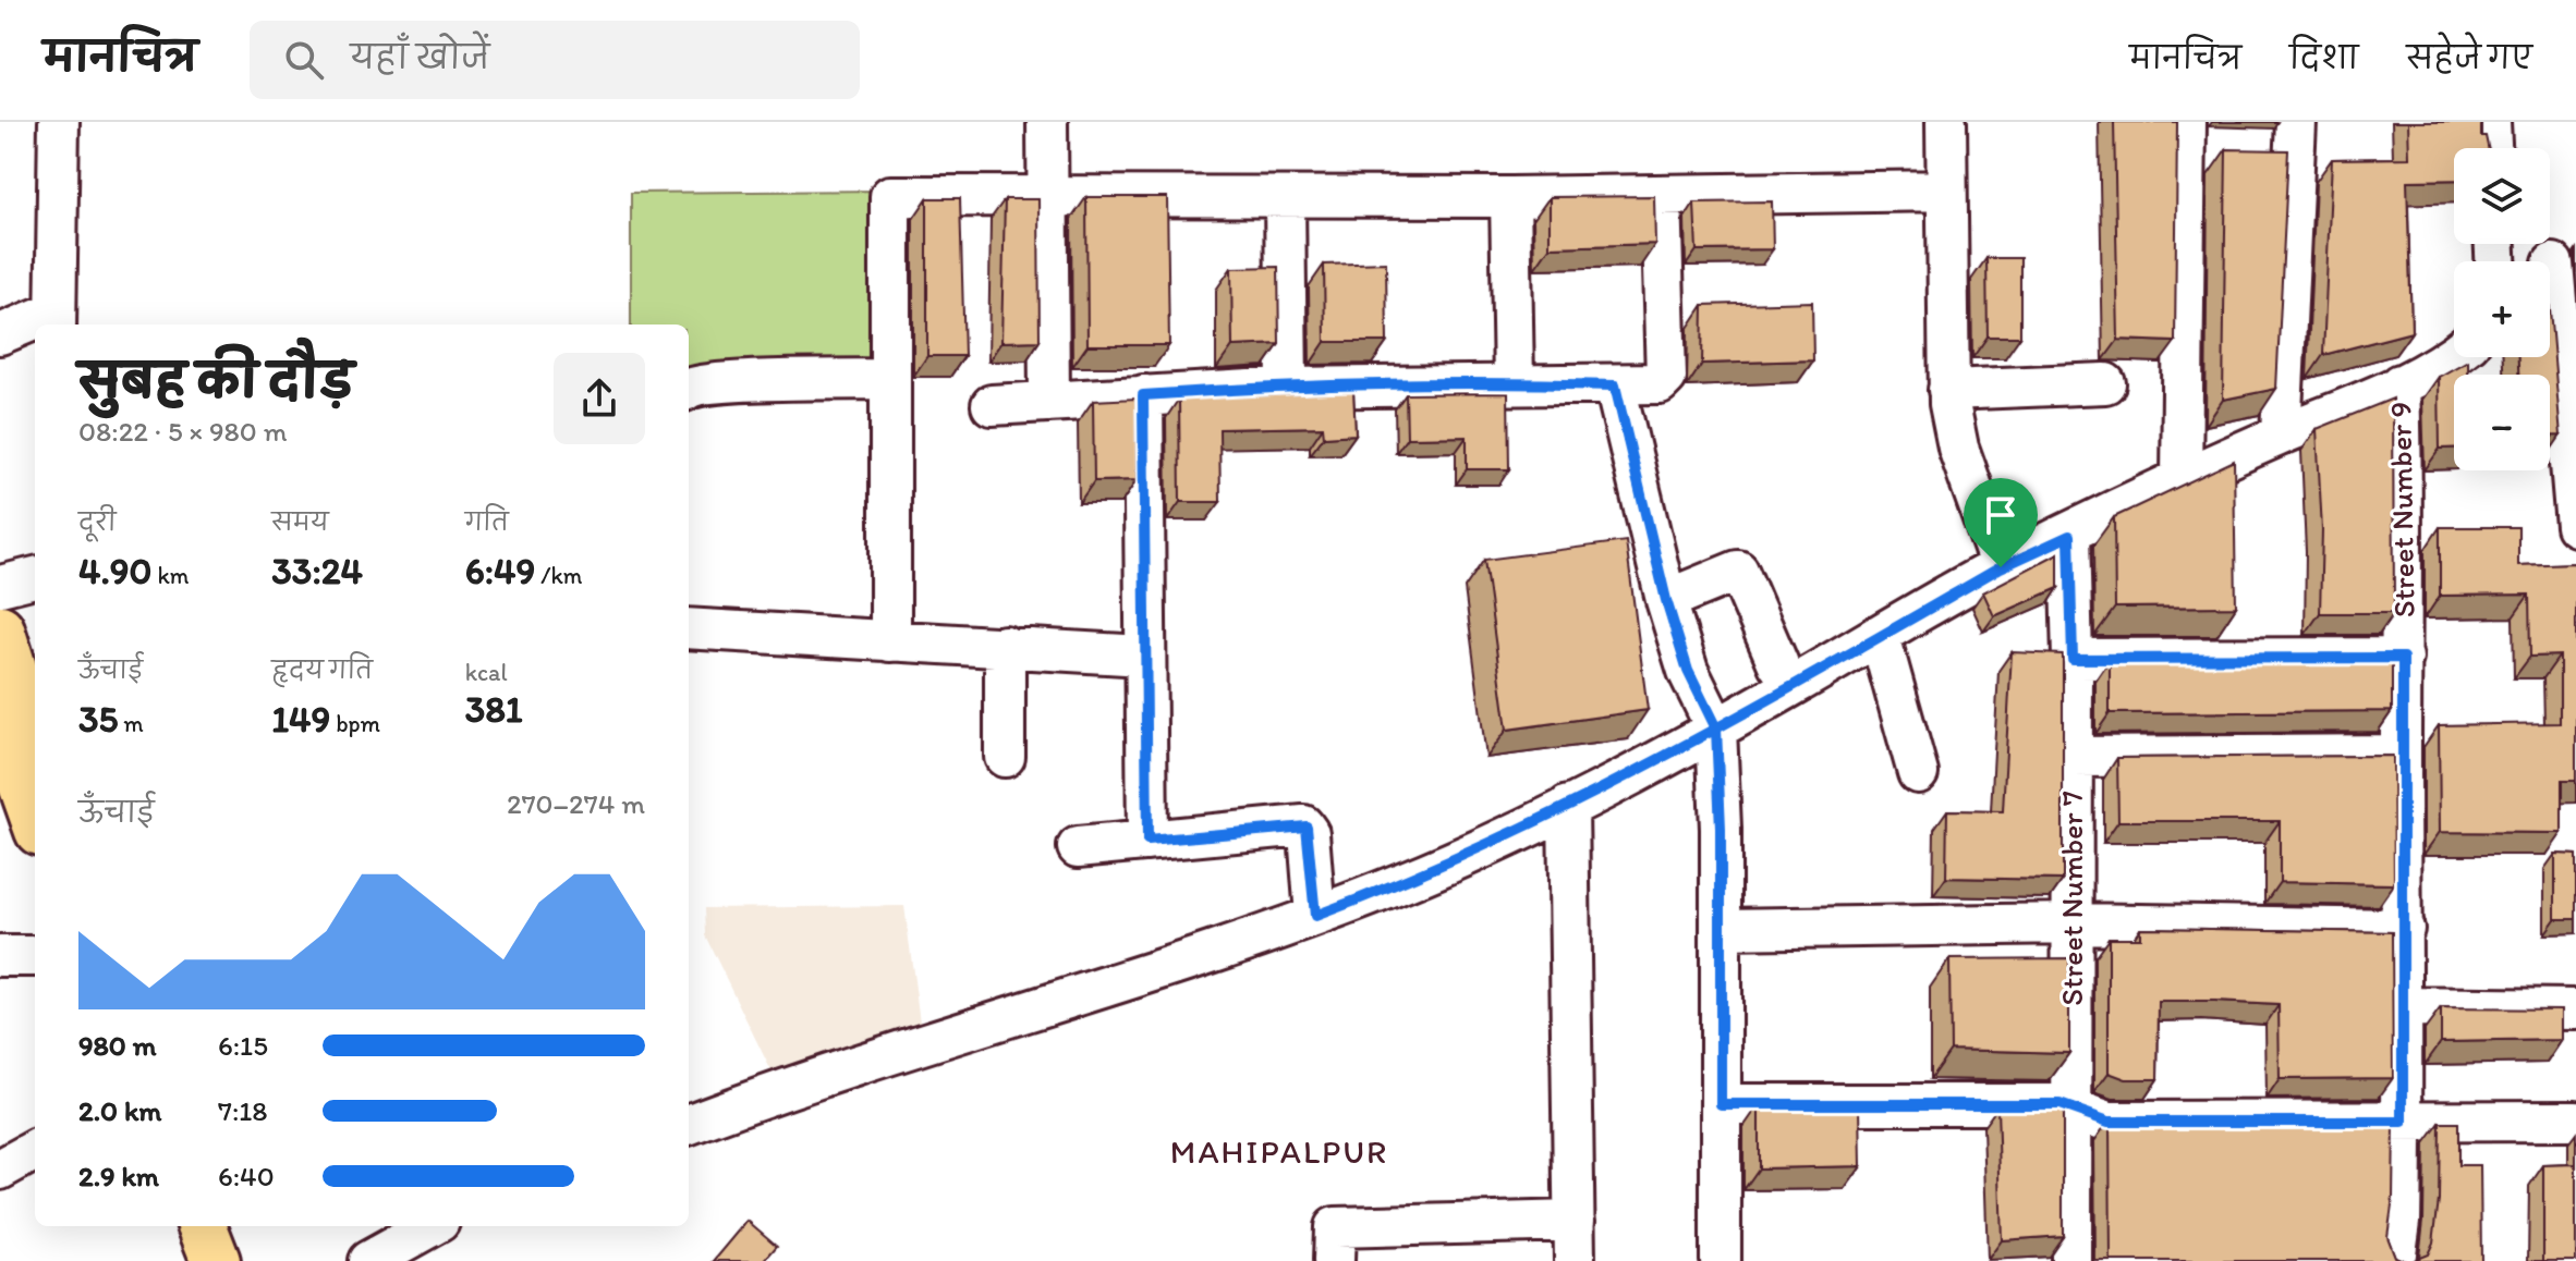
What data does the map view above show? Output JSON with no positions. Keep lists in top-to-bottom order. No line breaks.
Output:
{"streets":{"street":["Street Number 9","Street Number 7"]},"districts":["MAHIPALPUR"],"page":{"header":"मानचित्र","search":"यहाँ खोजें","nav":["मानचित्र","दिशा","सहेजे गए"],"map_buttons":["+","−"],"heading":["सुबह की दौड़","08:22 · 5 × 980 m"],"stats":[["दूरी","4.90 km"],["समय","33:24"],["गति","6:49 /km"],["ऊँचाई","35 m"],["हृदय गति","149 bpm"],["kcal","381"]],"chart":["ऊँचाई","270–274 m"],"list":[{"name":"980 m","note":"6:15"},{"name":"2.0 km","note":"7:18"},{"name":"2.9 km","note":"6:40"}]}}
